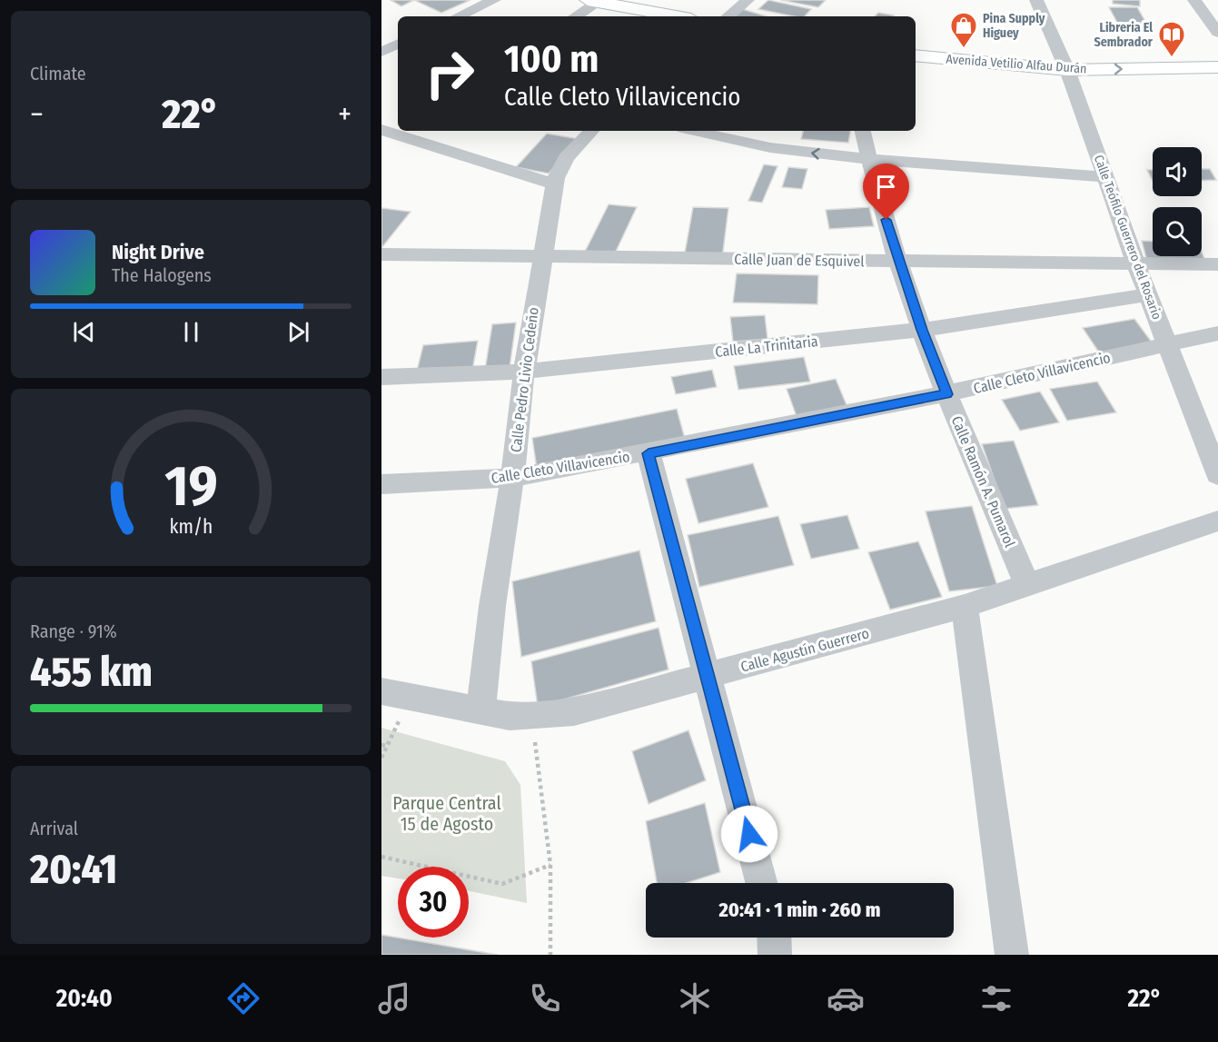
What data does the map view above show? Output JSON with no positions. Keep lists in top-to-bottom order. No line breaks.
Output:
{"streets":{"main road":["Avenida Vetilio Alfau Durán"],"street":["Calle Teófilo Guerrero del Rosario","Calle Juan de Esquivel","Calle La Trinitaria","Calle Cleto Villavicencio","Calle Pedro Livio Cedeño","Calle Ramón A. Pumarol","Calle Agustín Guerrero"]},"crossings":[["Avenida Vetilio Alfau Durán","Calle Teófilo Guerrero del Rosario"],["Calle Teófilo Guerrero del Rosario","Calle Juan de Esquivel"],["Calle Teófilo Guerrero del Rosario","Calle La Trinitaria"],["Calle Teófilo Guerrero del Rosario","Calle Cleto Villavicencio"],["Calle Juan de Esquivel","Calle Pedro Livio Cedeño"],["Calle Juan de Esquivel","Calle Ramón A. Pumarol"],["Calle La Trinitaria","Calle Pedro Livio Cedeño"],["Calle La Trinitaria","Calle Ramón A. Pumarol"],["Calle Cleto Villavicencio","Calle Pedro Livio Cedeño"],["Calle Cleto Villavicencio","Calle Ramón A. Pumarol"],["Calle Pedro Livio Cedeño","Calle Agustín Guerrero"],["Calle Ramón A. Pumarol","Calle Agustín Guerrero"]],"one_way":["Avenida Vetilio Alfau Durán"],"parks":["Parque Central 15 de Agosto"],"places":{"shop":["Pina Supply Higuey"],"library":["Libreria El Sembrador"]},"page":{"tile":["Climate",["Range · 91%","455 km"],["Arrival","20:41"]],"turn":["100 m","Calle Cleto Villavicencio"],"heat":["−","22°","+"],"song":["Night Drive","The Halogens"],"limit":"30","trip":"20:41 · 1 min · 260 m","tabs":["20:40","22°"],"gauge":["19","km/h"]}}
